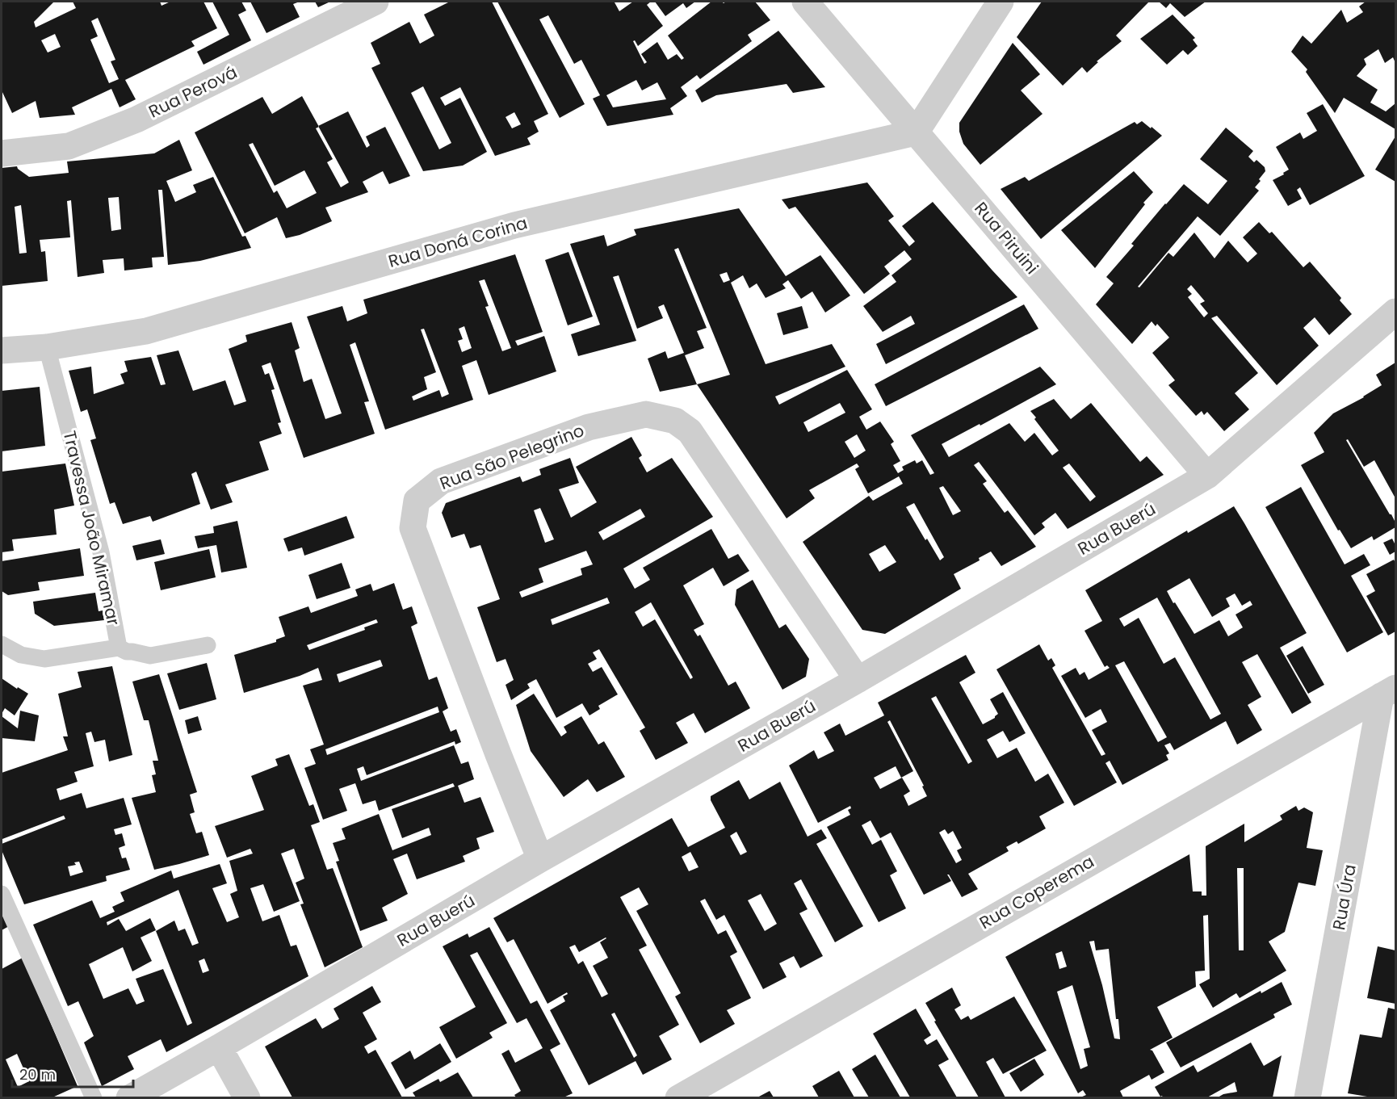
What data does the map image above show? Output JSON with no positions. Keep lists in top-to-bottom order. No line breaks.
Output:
{"streets":{"street":["Rua Perová","Rua Piruini","Rua Doná Corina","Rua São Pelegrino","Rua Buerú","Rua Coperema","Rua Úra"],"lane":["Travessa João Miramar"]},"crossings":[["Rua Piruini","Rua Doná Corina"],["Rua Piruini","Rua Buerú"],["Rua Doná Corina","Travessa João Miramar"],["Rua São Pelegrino","Rua Buerú"],["Rua Coperema","Rua Úra"]],"scale_bar":"20 m"}
